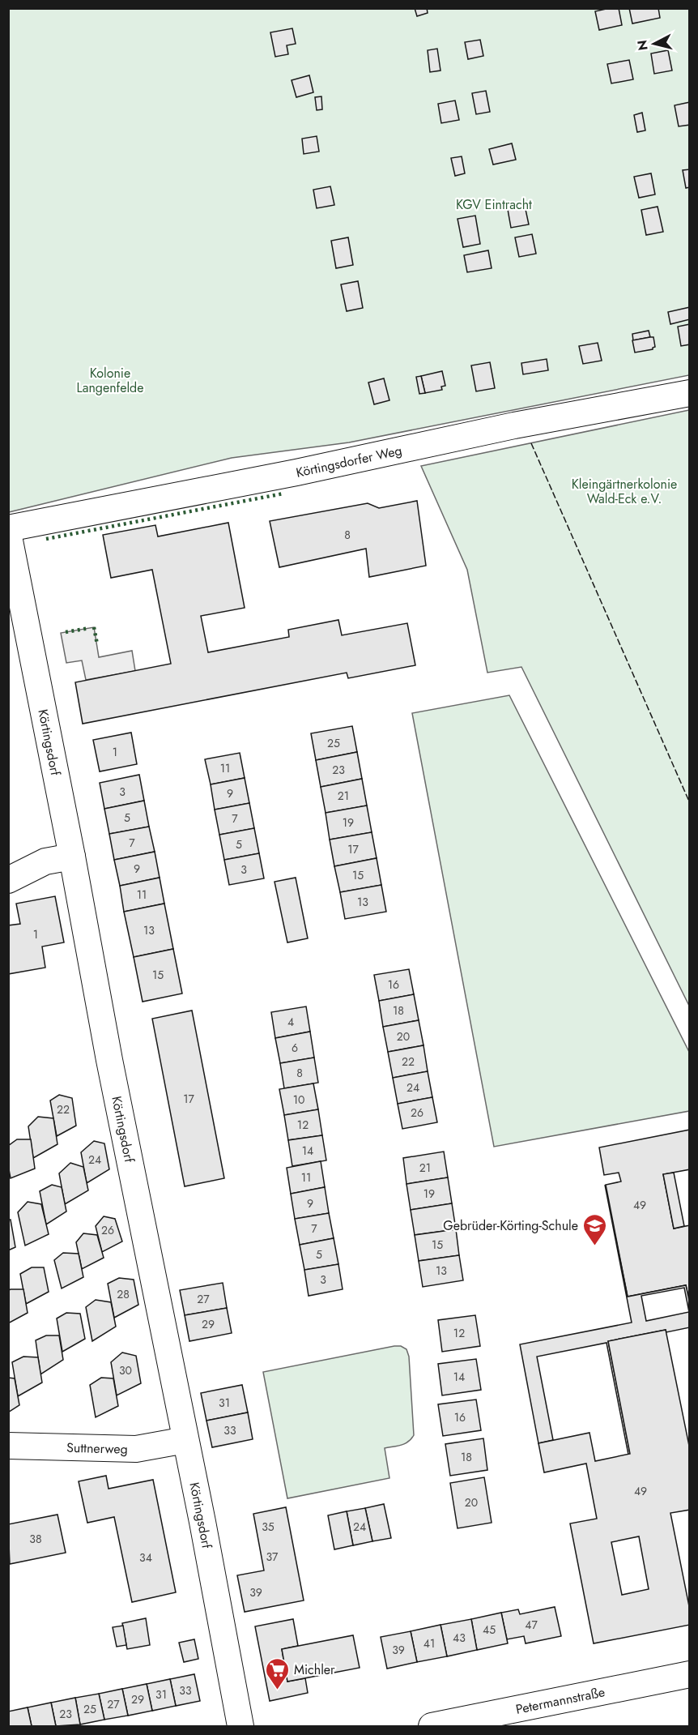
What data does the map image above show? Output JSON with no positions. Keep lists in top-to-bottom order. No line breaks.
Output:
{"streets":{"street":["Körtingsdorfer Weg","Körtingsdorf","Suttnerweg","Petermannstraße"]},"crossings":[["Körtingsdorf","Suttnerweg"]],"parks":["KGV Eintracht","Kolonie Langenfelde","Kleingärtnerkolonie Wald-Eck e.V."],"places":{"school or university":["Gebrüder-Körting-Schule"],"supermarket":["Michler"]},"house_numbers":["8","25","1","11","23","3","9","21","5","7","19","7","5","17","9","3","15","11","13","13","1","15","16","18","4","20","6","22","8","24","17","10","22","26","12","14","24","21","11","19","9","49","7","26","15","5","13","3","28","27","29","12","30","14","31","16","33","18","49","20","35","24","38","37","34","39","47","45","43","41","39","33","31","29","27","25","23"],"north":"left"}
